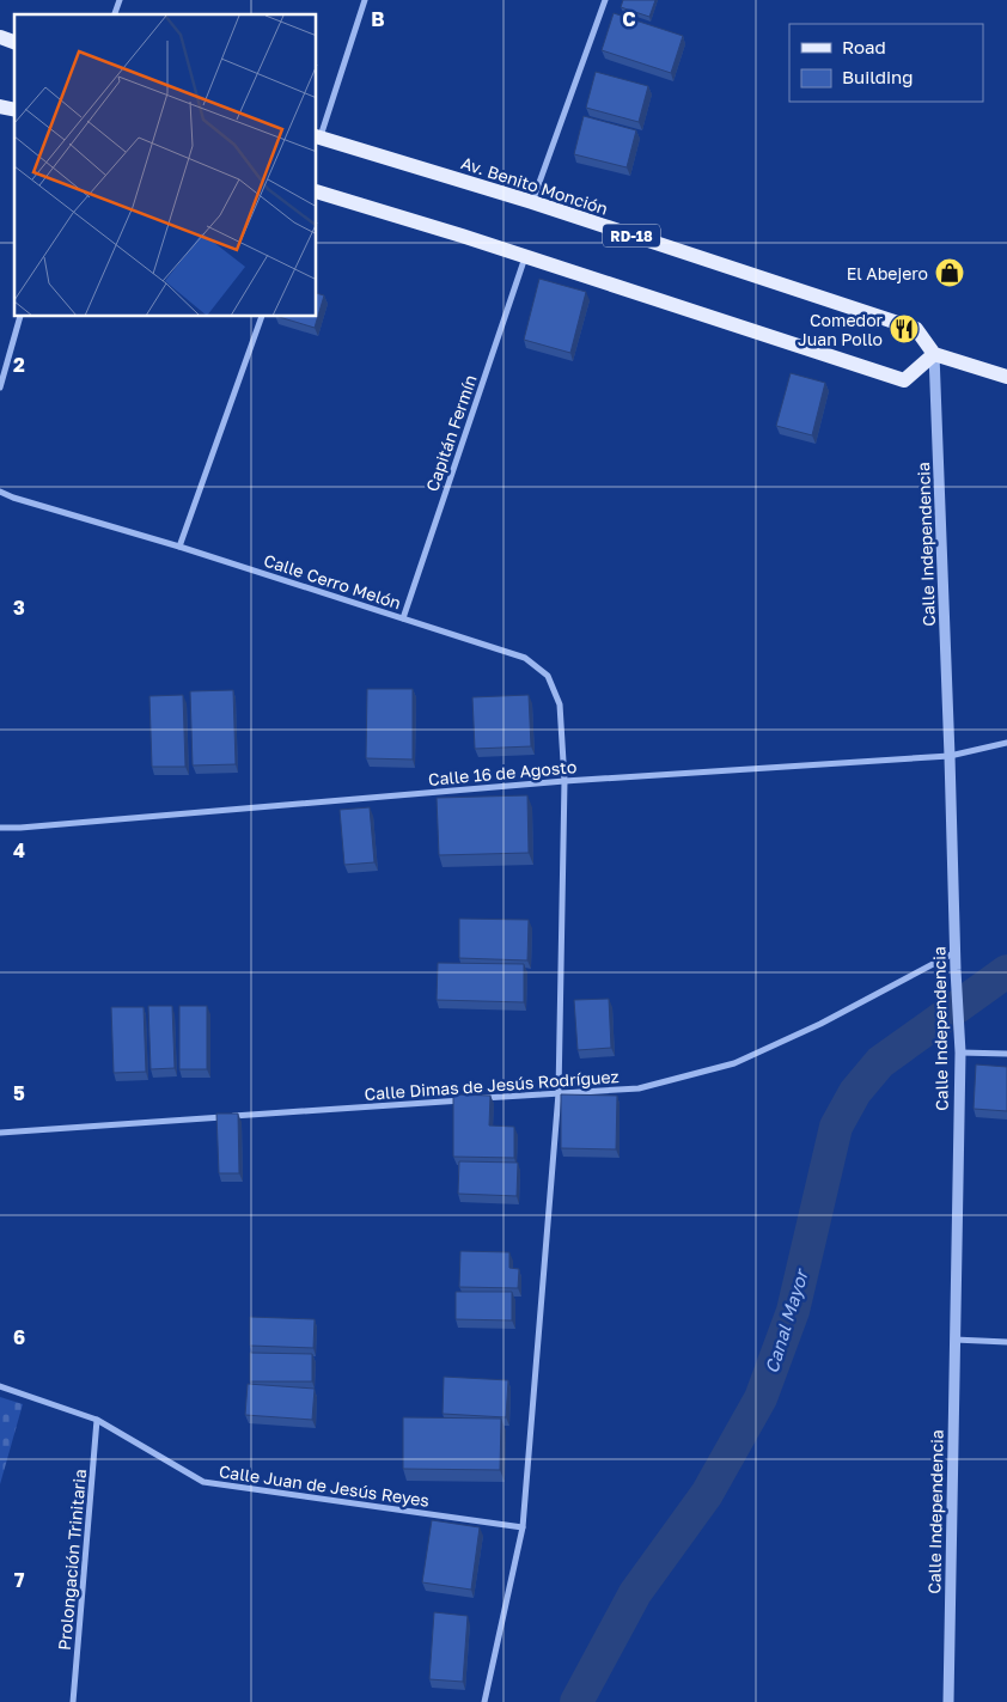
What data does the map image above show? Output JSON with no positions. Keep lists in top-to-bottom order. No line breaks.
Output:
{"streets":{"main road":["Av. Benito Monción","RD-18"],"street":["Capitán Fermín","Calle Independencia","Calle Cerro Melón","Calle 16 de Agosto","Calle Dimas de Jesús Rodríguez","Calle Juan de Jesús Reyes","Prolongación Trinitaria"]},"crossings":[["Av. Benito Monción","Calle Independencia"],["Capitán Fermín","Calle Cerro Melón"],["Calle Independencia","Calle 16 de Agosto"],["Calle Independencia","Calle Dimas de Jesús Rodríguez"],["Calle Cerro Melón","Calle 16 de Agosto"],["Calle Cerro Melón","Calle Dimas de Jesús Rodríguez"],["Calle Cerro Melón","Calle Juan de Jesús Reyes"],["Calle Juan de Jesús Reyes","Prolongación Trinitaria"]],"water":["Canal Mayor"],"places":{"shop":["El Abejero"],"restaurant":["Comedor Juan Pollo"]},"legend":["Road","Building"],"grid":{"columns":["B","C"],"rows":["2","3","4","5","6","7"]}}
